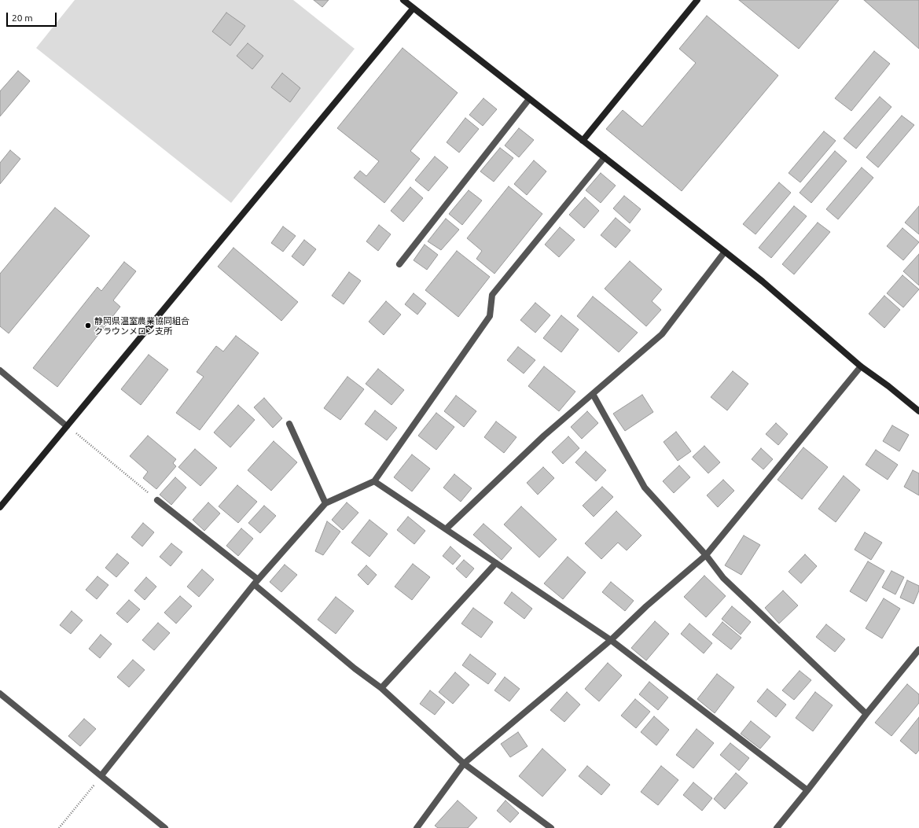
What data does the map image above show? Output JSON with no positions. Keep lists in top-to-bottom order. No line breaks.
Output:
{"places":["静岡県温室農業協同組合 クラウンメロン支所"],"scale_bar":"20 m"}
